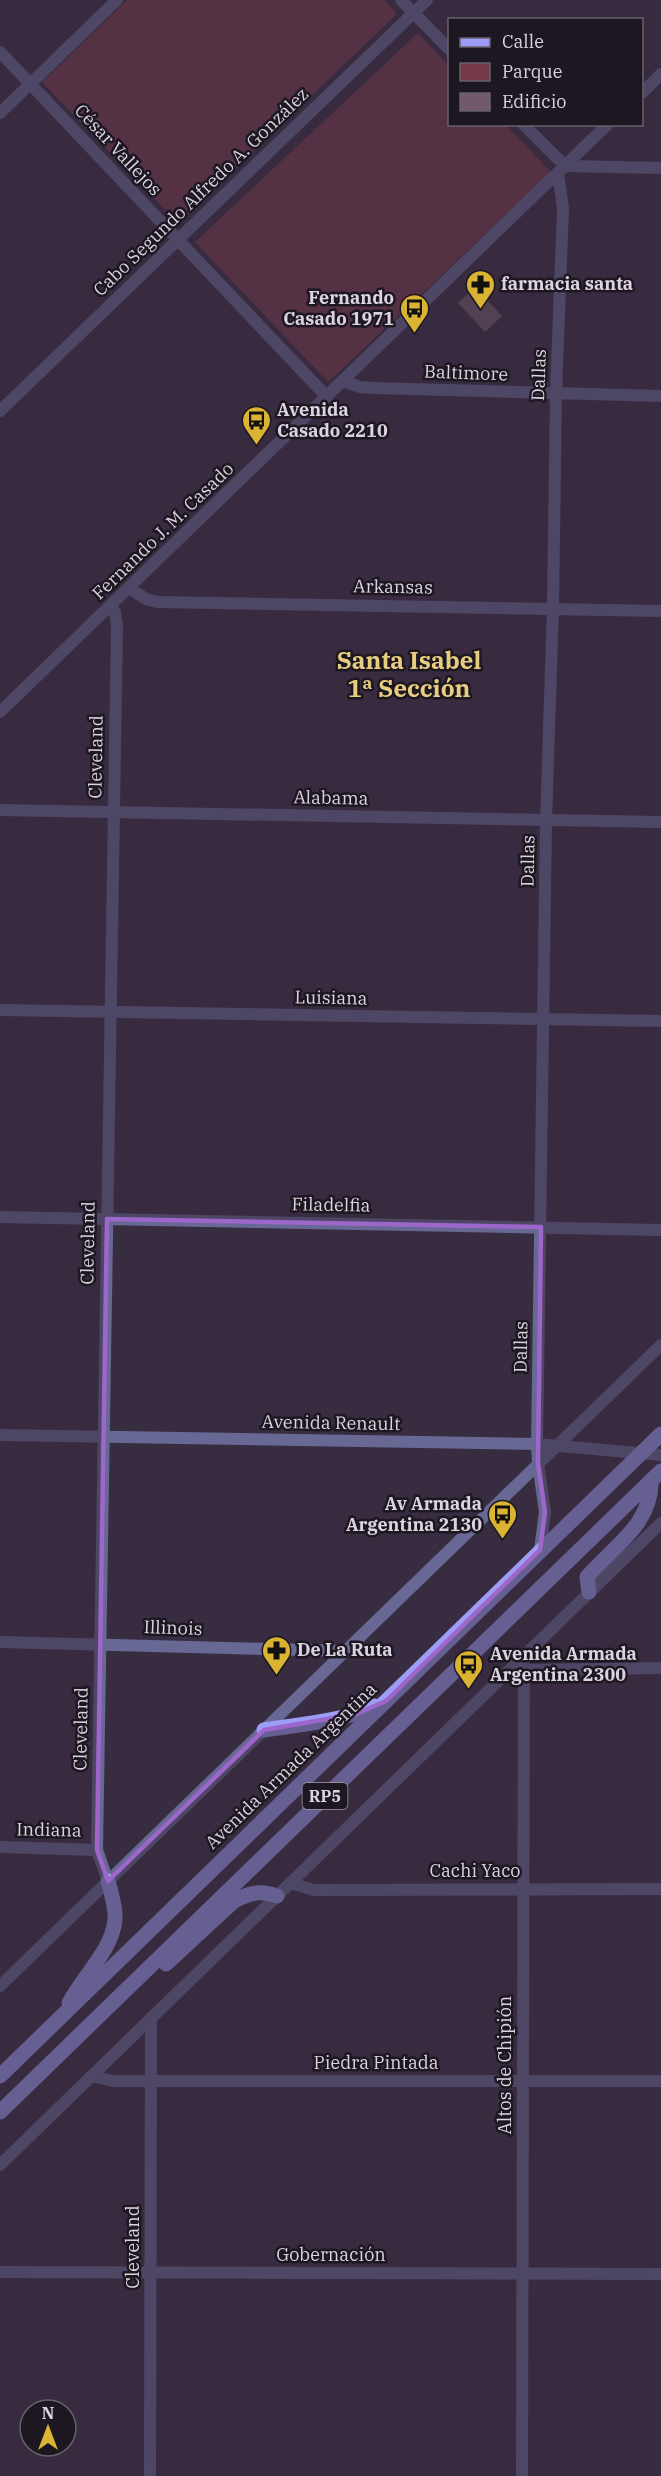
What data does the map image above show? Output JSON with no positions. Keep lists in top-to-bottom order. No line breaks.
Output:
{"streets":{"main road":["Avenida Armada Argentina","RP5"],"street":["César Vallejos","Cabo Segundo Alfredo A. González","Baltimore","Dallas","Fernando J. M. Casado","Arkansas","Cleveland","Alabama","Luisiana","Filadelfia","Avenida Renault","Illinois","Indiana","Cachi Yaco","Piedra Pintada","Altos de Chipión","Gobernación"]},"crossings":[["César Vallejos","Cabo Segundo Alfredo A. González"],["César Vallejos","Fernando J. M. Casado"],["Baltimore","Dallas"],["Baltimore","Fernando J. M. Casado"],["Dallas","Fernando J. M. Casado"],["Dallas","Arkansas"],["Dallas","Alabama"],["Dallas","Luisiana"],["Dallas","Filadelfia"],["Dallas","Avenida Renault"],["Dallas","Avenida Armada Argentina"],["Fernando J. M. Casado","Arkansas"],["Fernando J. M. Casado","Cleveland"],["Cleveland","Alabama"],["Cleveland","Luisiana"],["Cleveland","Filadelfia"],["Cleveland","Avenida Renault"],["Cleveland","Illinois"],["Cleveland","Indiana"],["Cleveland","Piedra Pintada"],["Cleveland","Gobernación"],["Avenida Renault","Avenida Armada Argentina"],["Cachi Yaco","Altos de Chipión"],["Piedra Pintada","Altos de Chipión"],["Altos de Chipión","Gobernación"]],"districts":["Santa Isabel 1ª Sección"],"places":{"pharmacy":["farmacia santa","De La Ruta"],"bus stop":["Fernando Casado 1971","Avenida Casado 2210","Av Armada Argentina 2130","Avenida Armada Argentina 2300"]},"legend":["Calle","Parque","Edificio"],"north":"top"}
